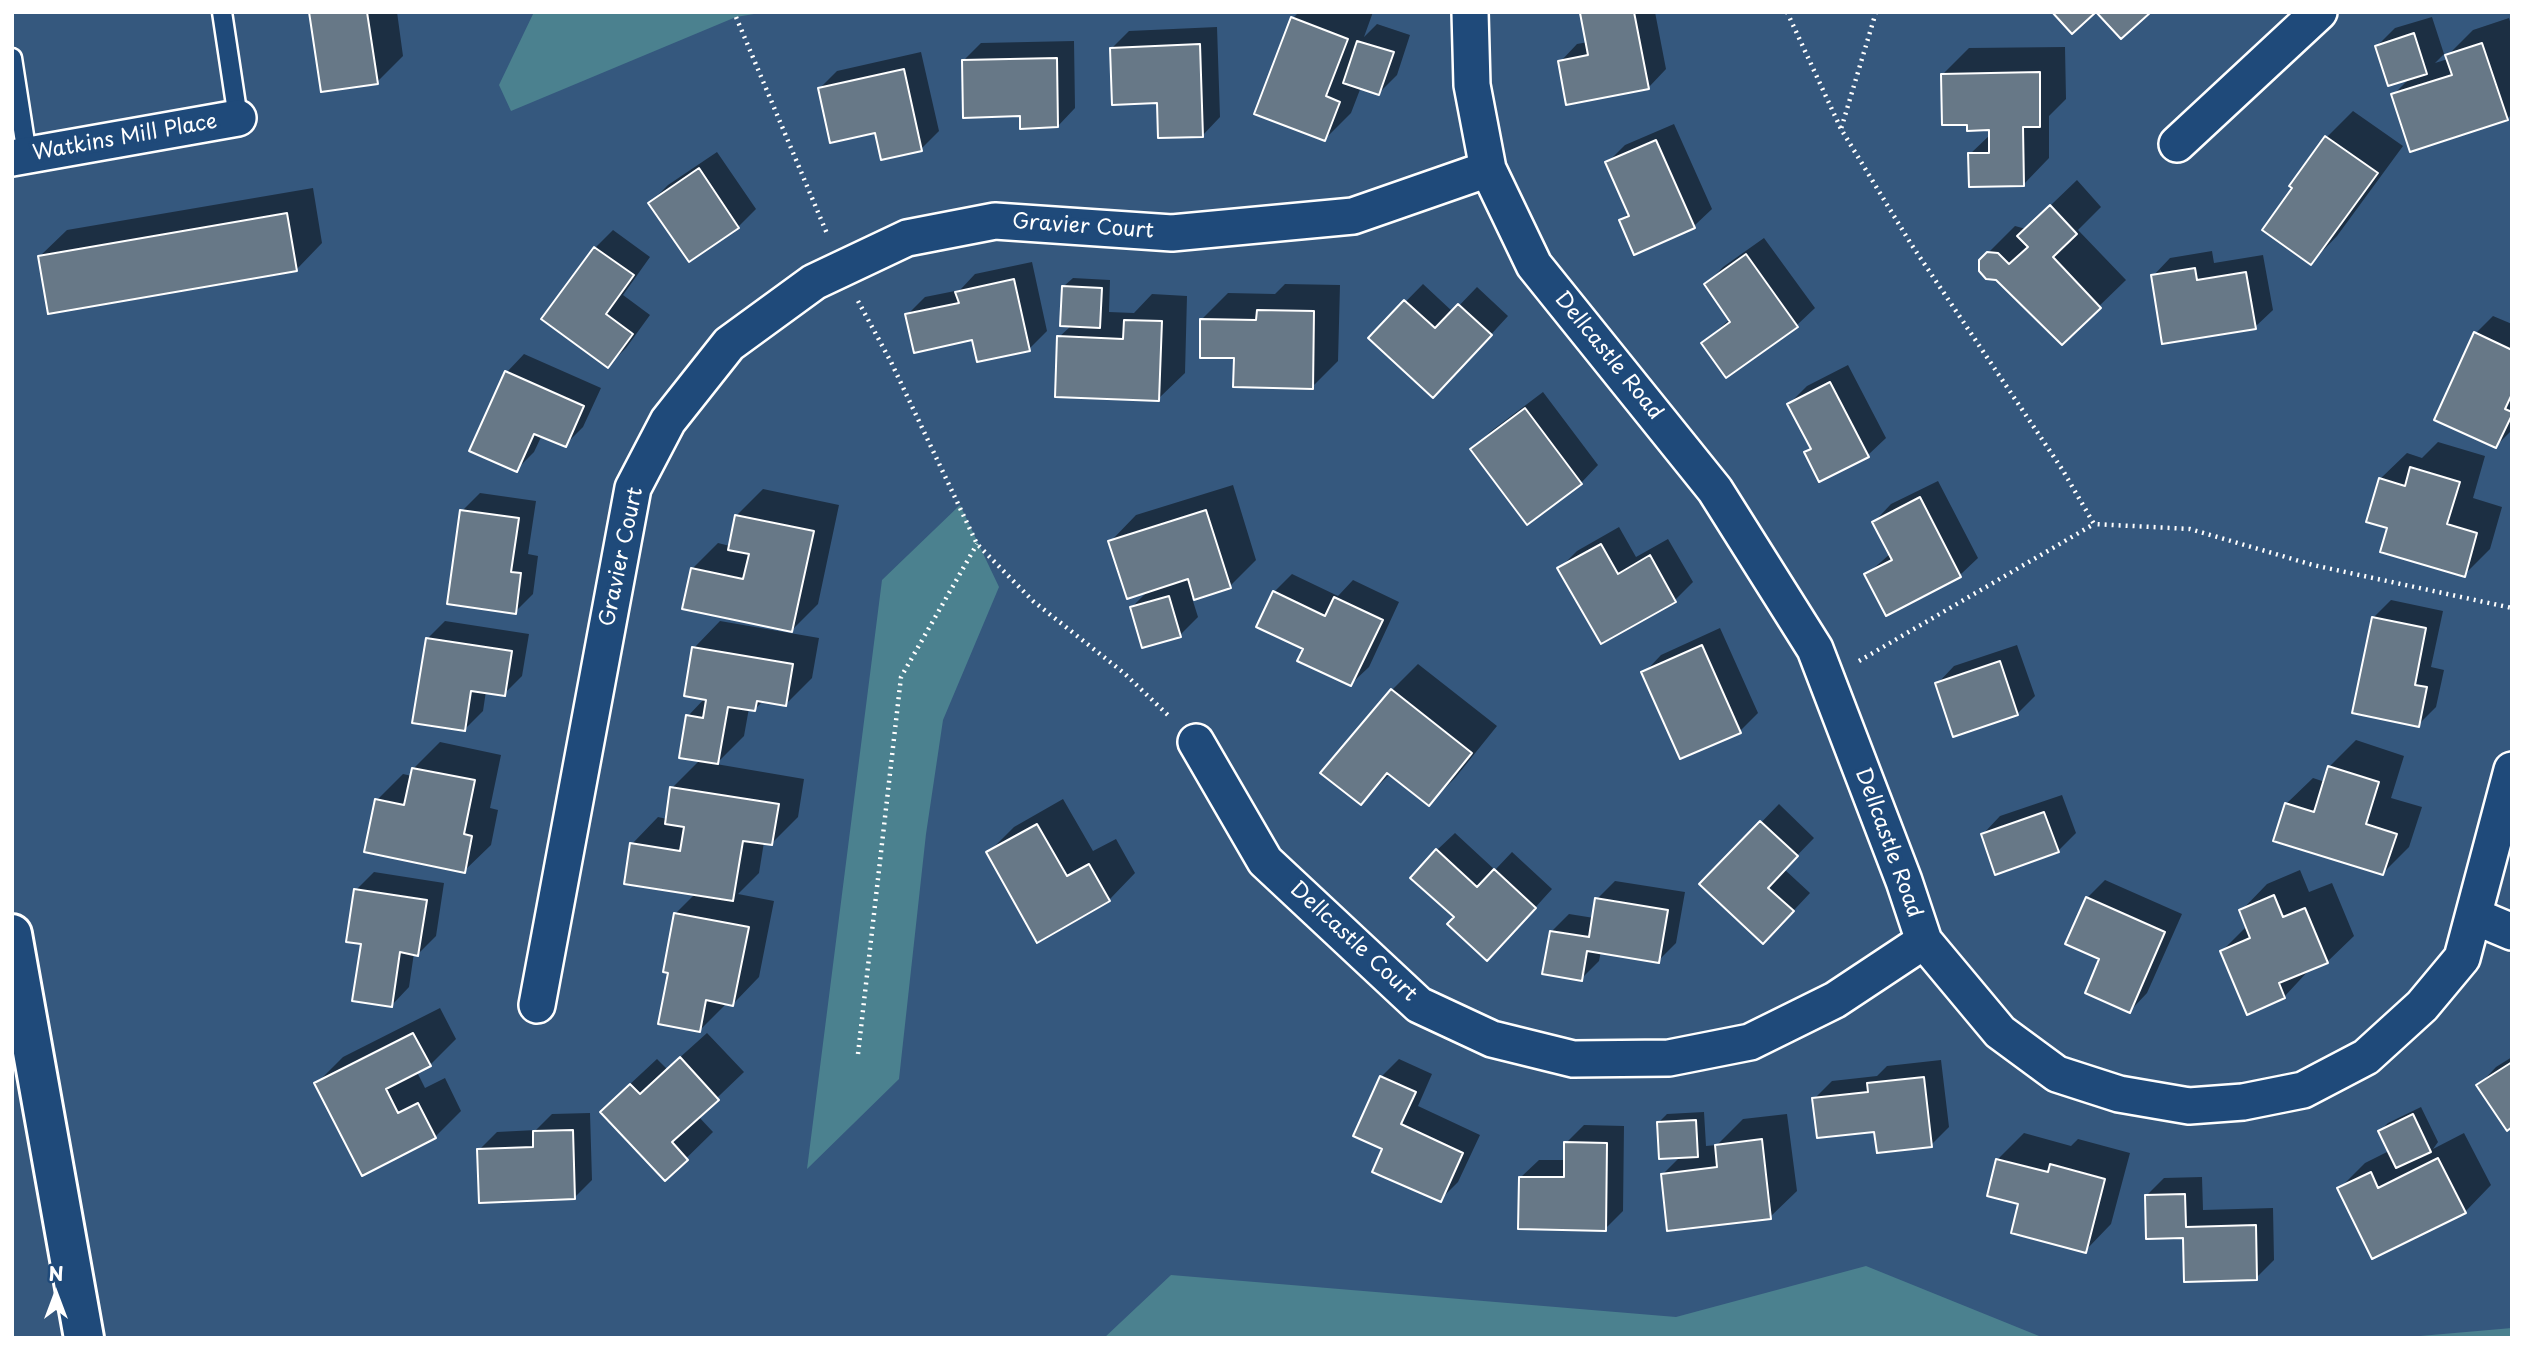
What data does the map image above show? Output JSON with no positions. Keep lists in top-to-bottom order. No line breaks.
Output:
{"streets":{"street":["Watkins Mill Place","Gravier Court","Dellcastle Road","Dellcastle Court"]},"crossings":[["Gravier Court","Dellcastle Road"],["Dellcastle Road","Dellcastle Court"]],"north":"top"}
